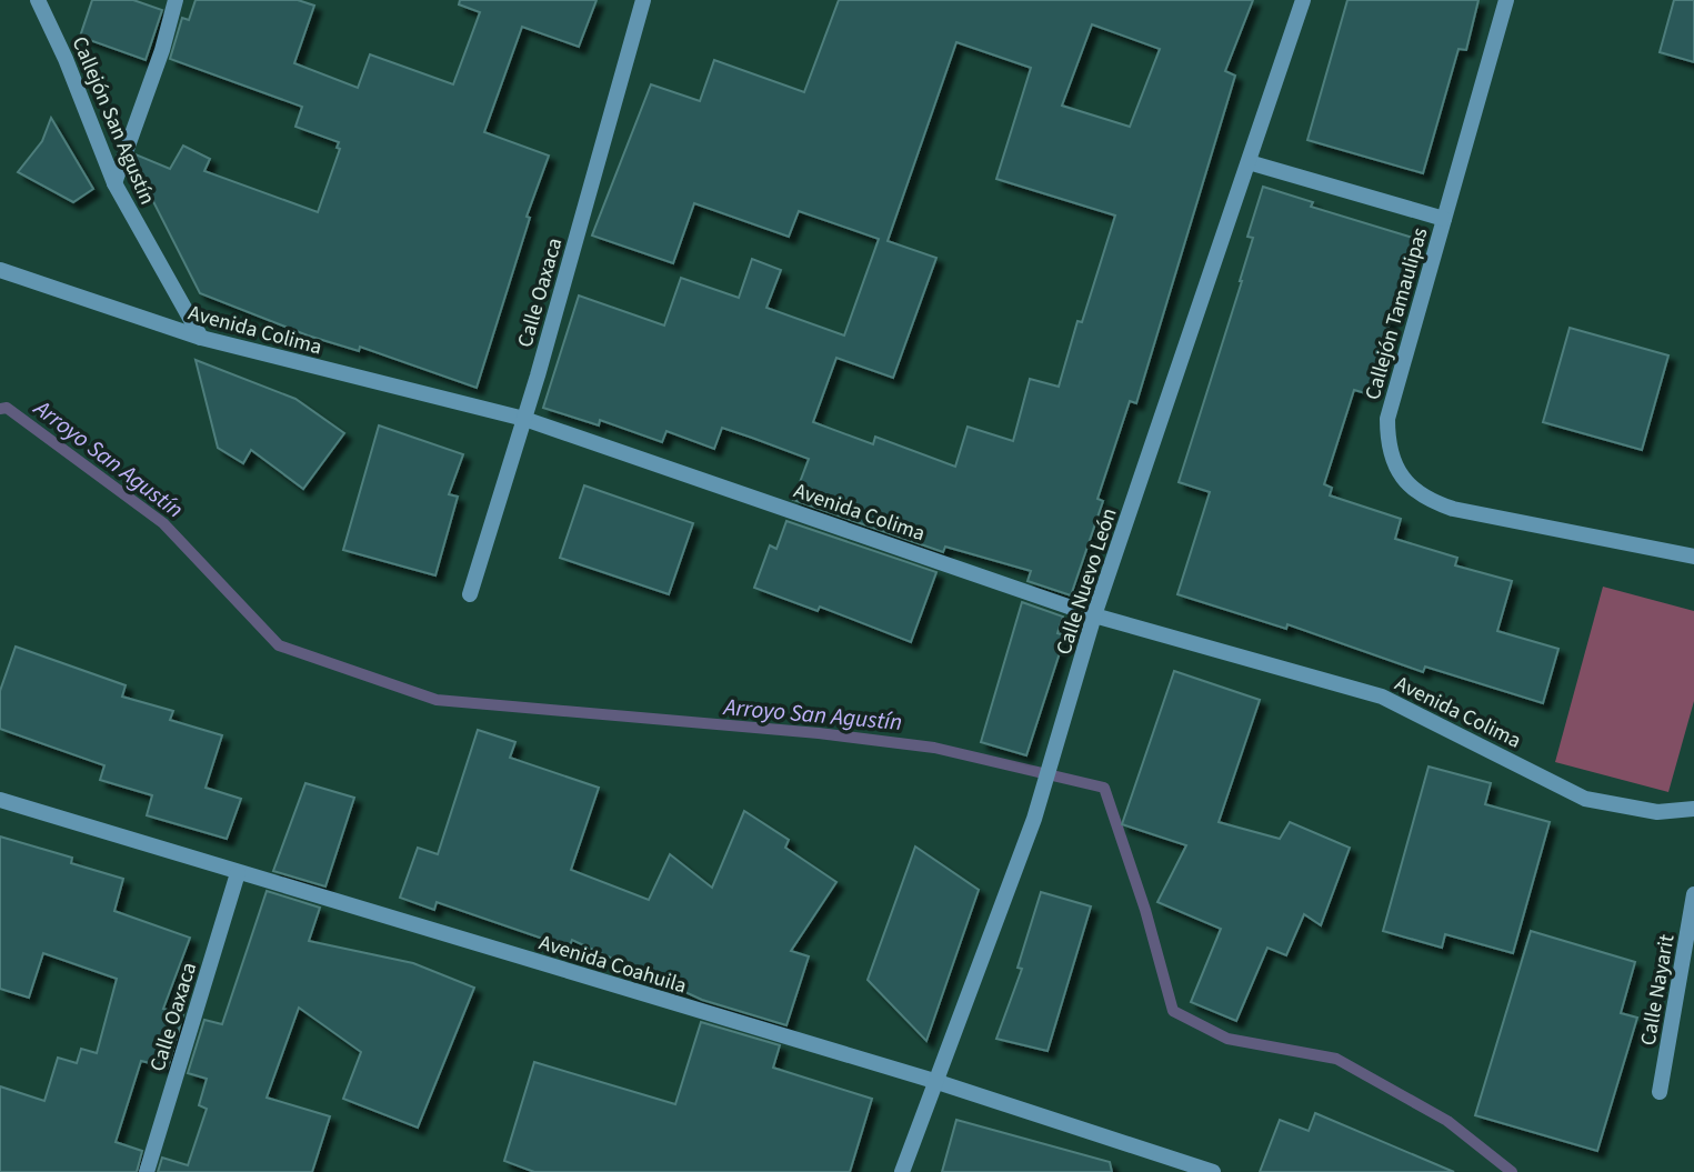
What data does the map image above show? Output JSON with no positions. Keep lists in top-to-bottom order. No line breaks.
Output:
{"streets":{"street":["Callejón San Agustín","Calle Oaxaca","Callejón Tamaulipas","Avenida Colima","Calle Nuevo León","Avenida Coahuila","Calle Nayarit"]},"crossings":[["Callejón San Agustín","Avenida Colima"],["Calle Oaxaca","Avenida Colima"],["Calle Oaxaca","Avenida Coahuila"],["Avenida Colima","Calle Nuevo León"],["Calle Nuevo León","Avenida Coahuila"]],"water":["Arroyo San Agustín"]}
